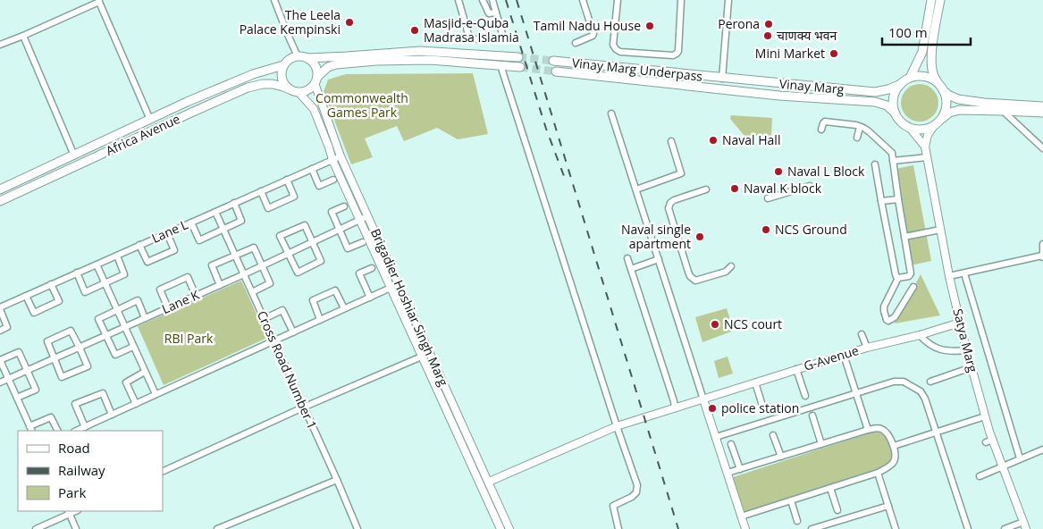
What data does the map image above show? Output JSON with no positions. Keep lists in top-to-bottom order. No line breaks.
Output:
{"streets":{"main road":["Vinay Marg Underpass","Vinay Marg","Africa Avenue"],"street":["Lane L","Lane K","Brigadier Hoshiar Singh Marg","Satya Marg","G-Avenue","Cross Road Number 1"]},"crossings":[["Vinay Marg Underpass","Vinay Marg"],["Vinay Marg","Satya Marg"],["Africa Avenue","Brigadier Hoshiar Singh Marg"],["Lane L","Brigadier Hoshiar Singh Marg"],["Lane L","Cross Road Number 1"],["Lane K","Brigadier Hoshiar Singh Marg"],["Lane K","Cross Road Number 1"],["Brigadier Hoshiar Singh Marg","G-Avenue"],["Satya Marg","G-Avenue"]],"parks":["Commonwealth Games Park","RBI Park"],"places":["The Leela Palace Kempinski","Perona","Tamil Nadu House","Masjid-e-Quba Madrasa Islamia","चाणक्य भवन","Mini Market","Naval Hall","Naval L Block","Naval K block","NCS Ground","Naval single apartment","NCS court","police station"],"legend":["Road","Railway","Park"],"scale_bar":"100 m"}
